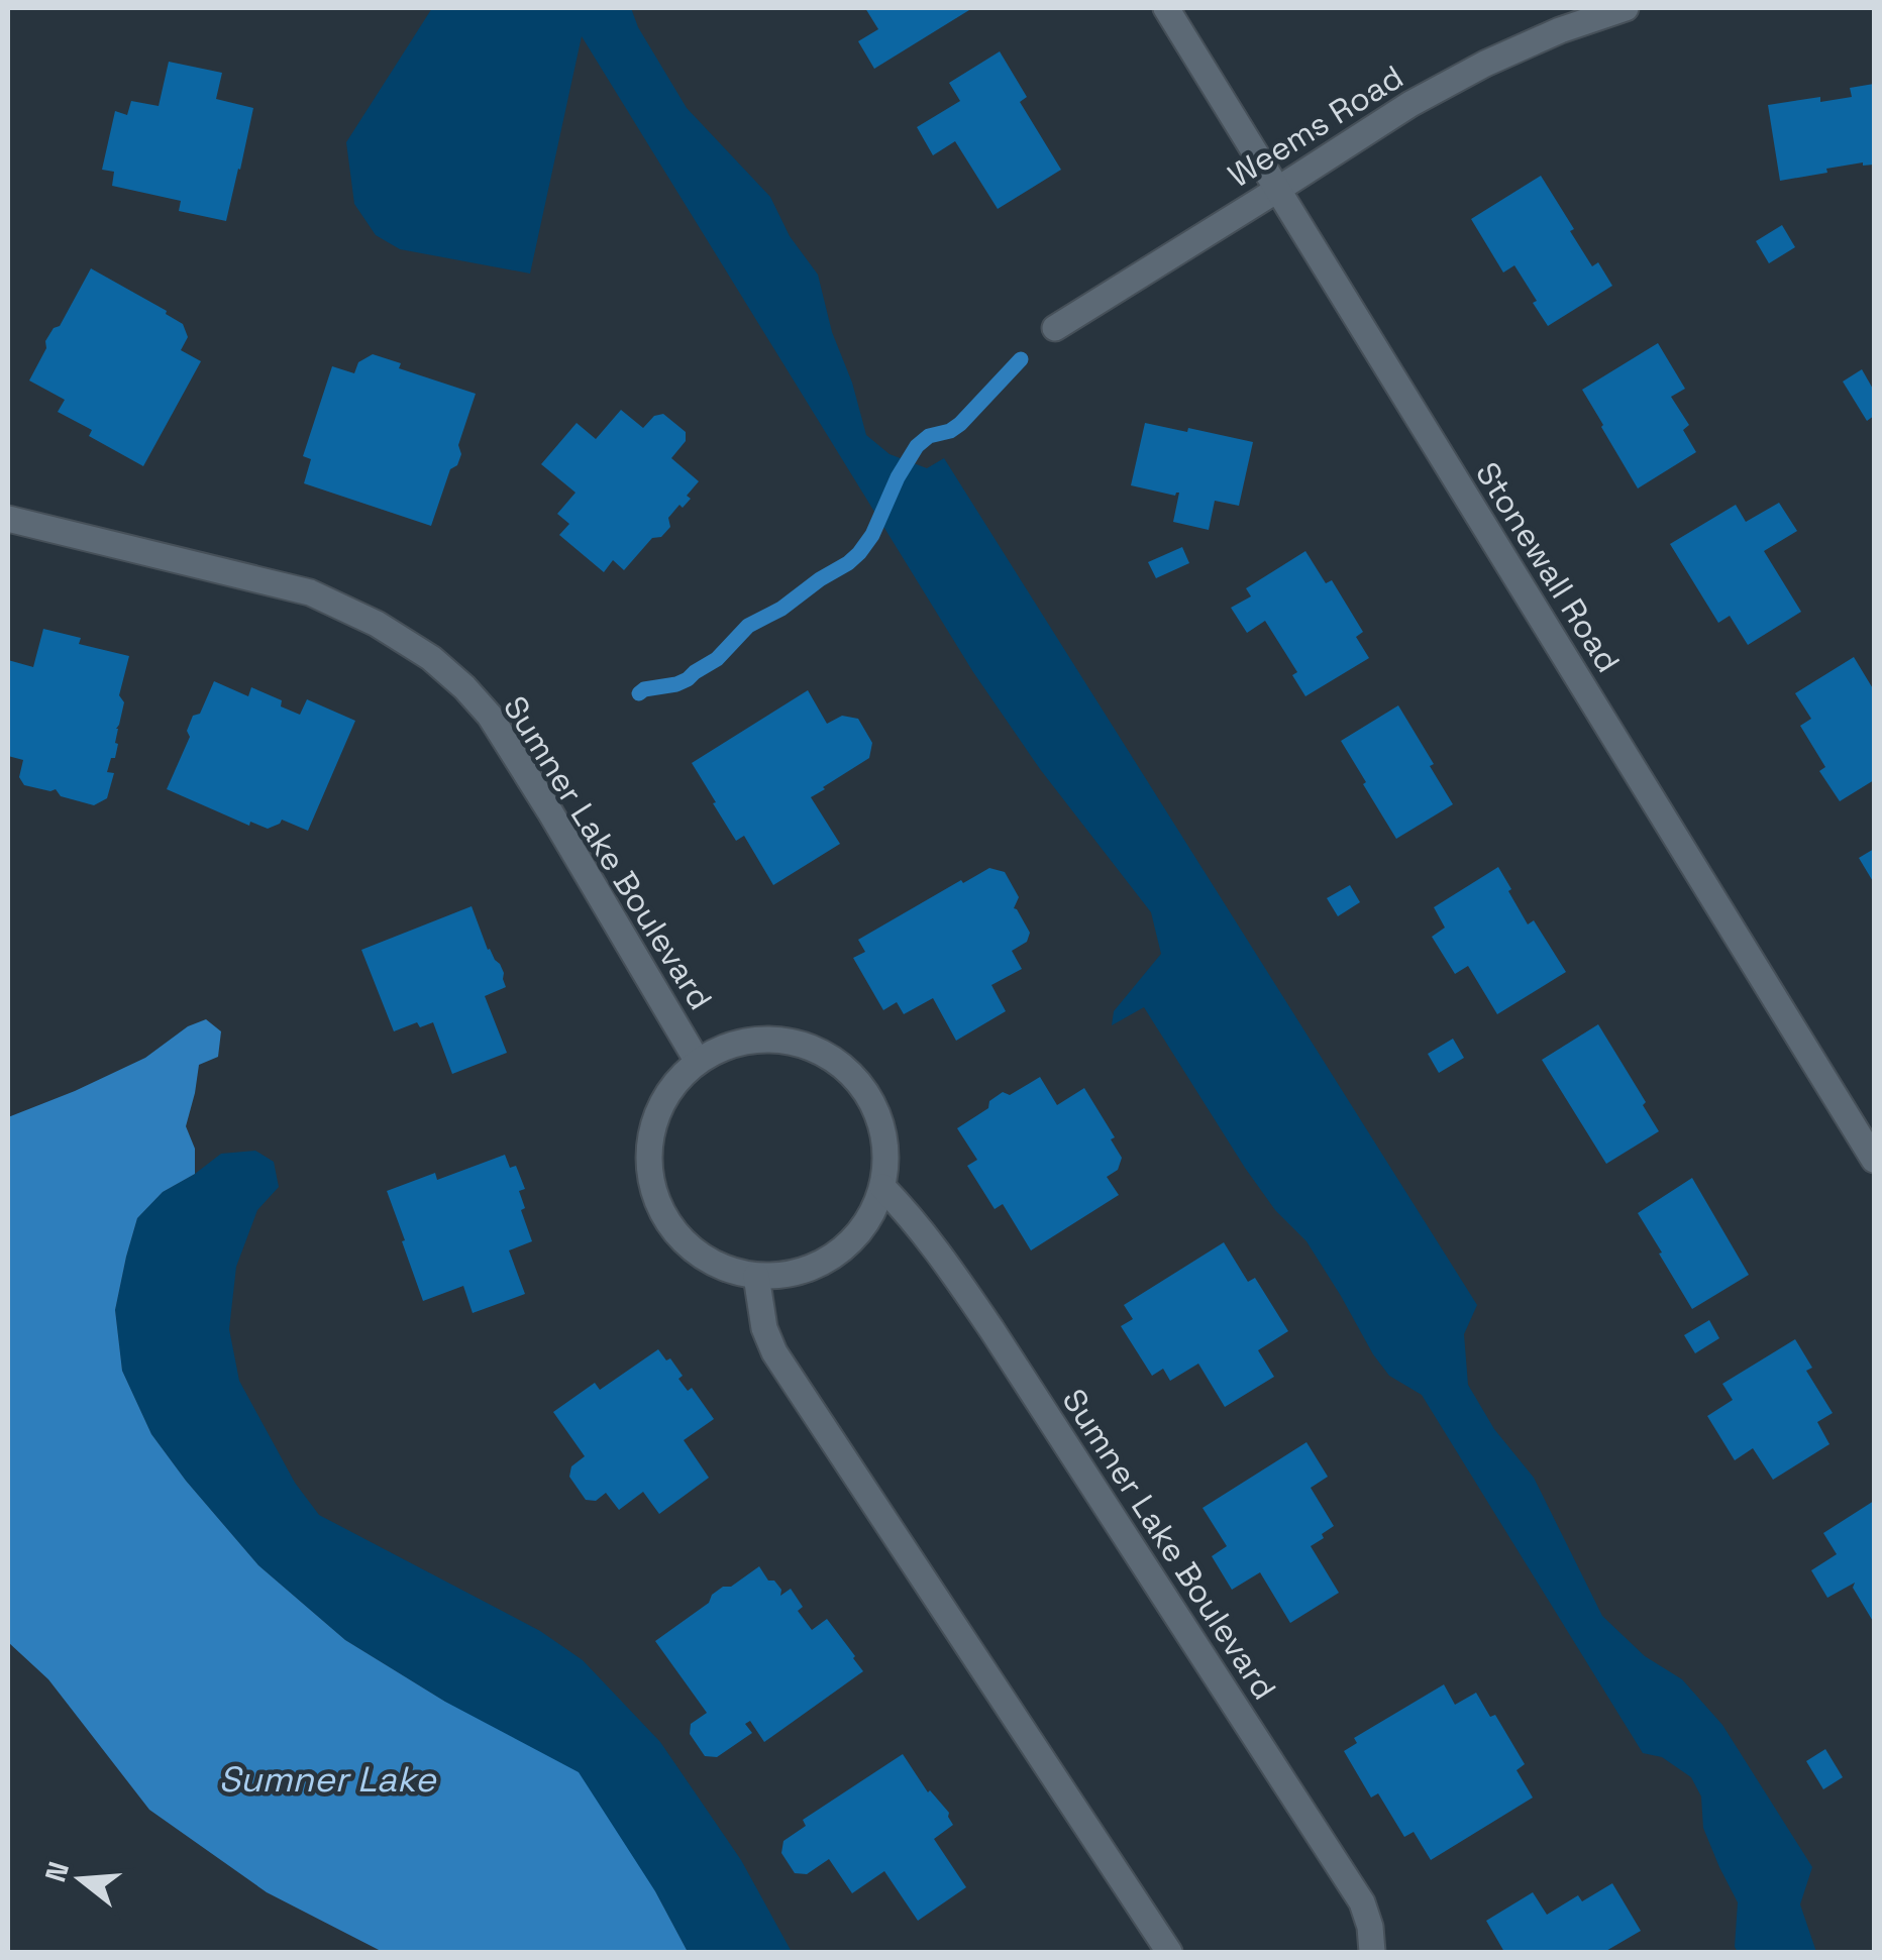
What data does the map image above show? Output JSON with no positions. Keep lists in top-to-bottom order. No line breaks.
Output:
{"streets":{"street":["Weems Road","Stonewall Road","Sumner Lake Boulevard"]},"crossings":[["Weems Road","Stonewall Road"]],"water":["Sumner Lake"],"north":"left"}
